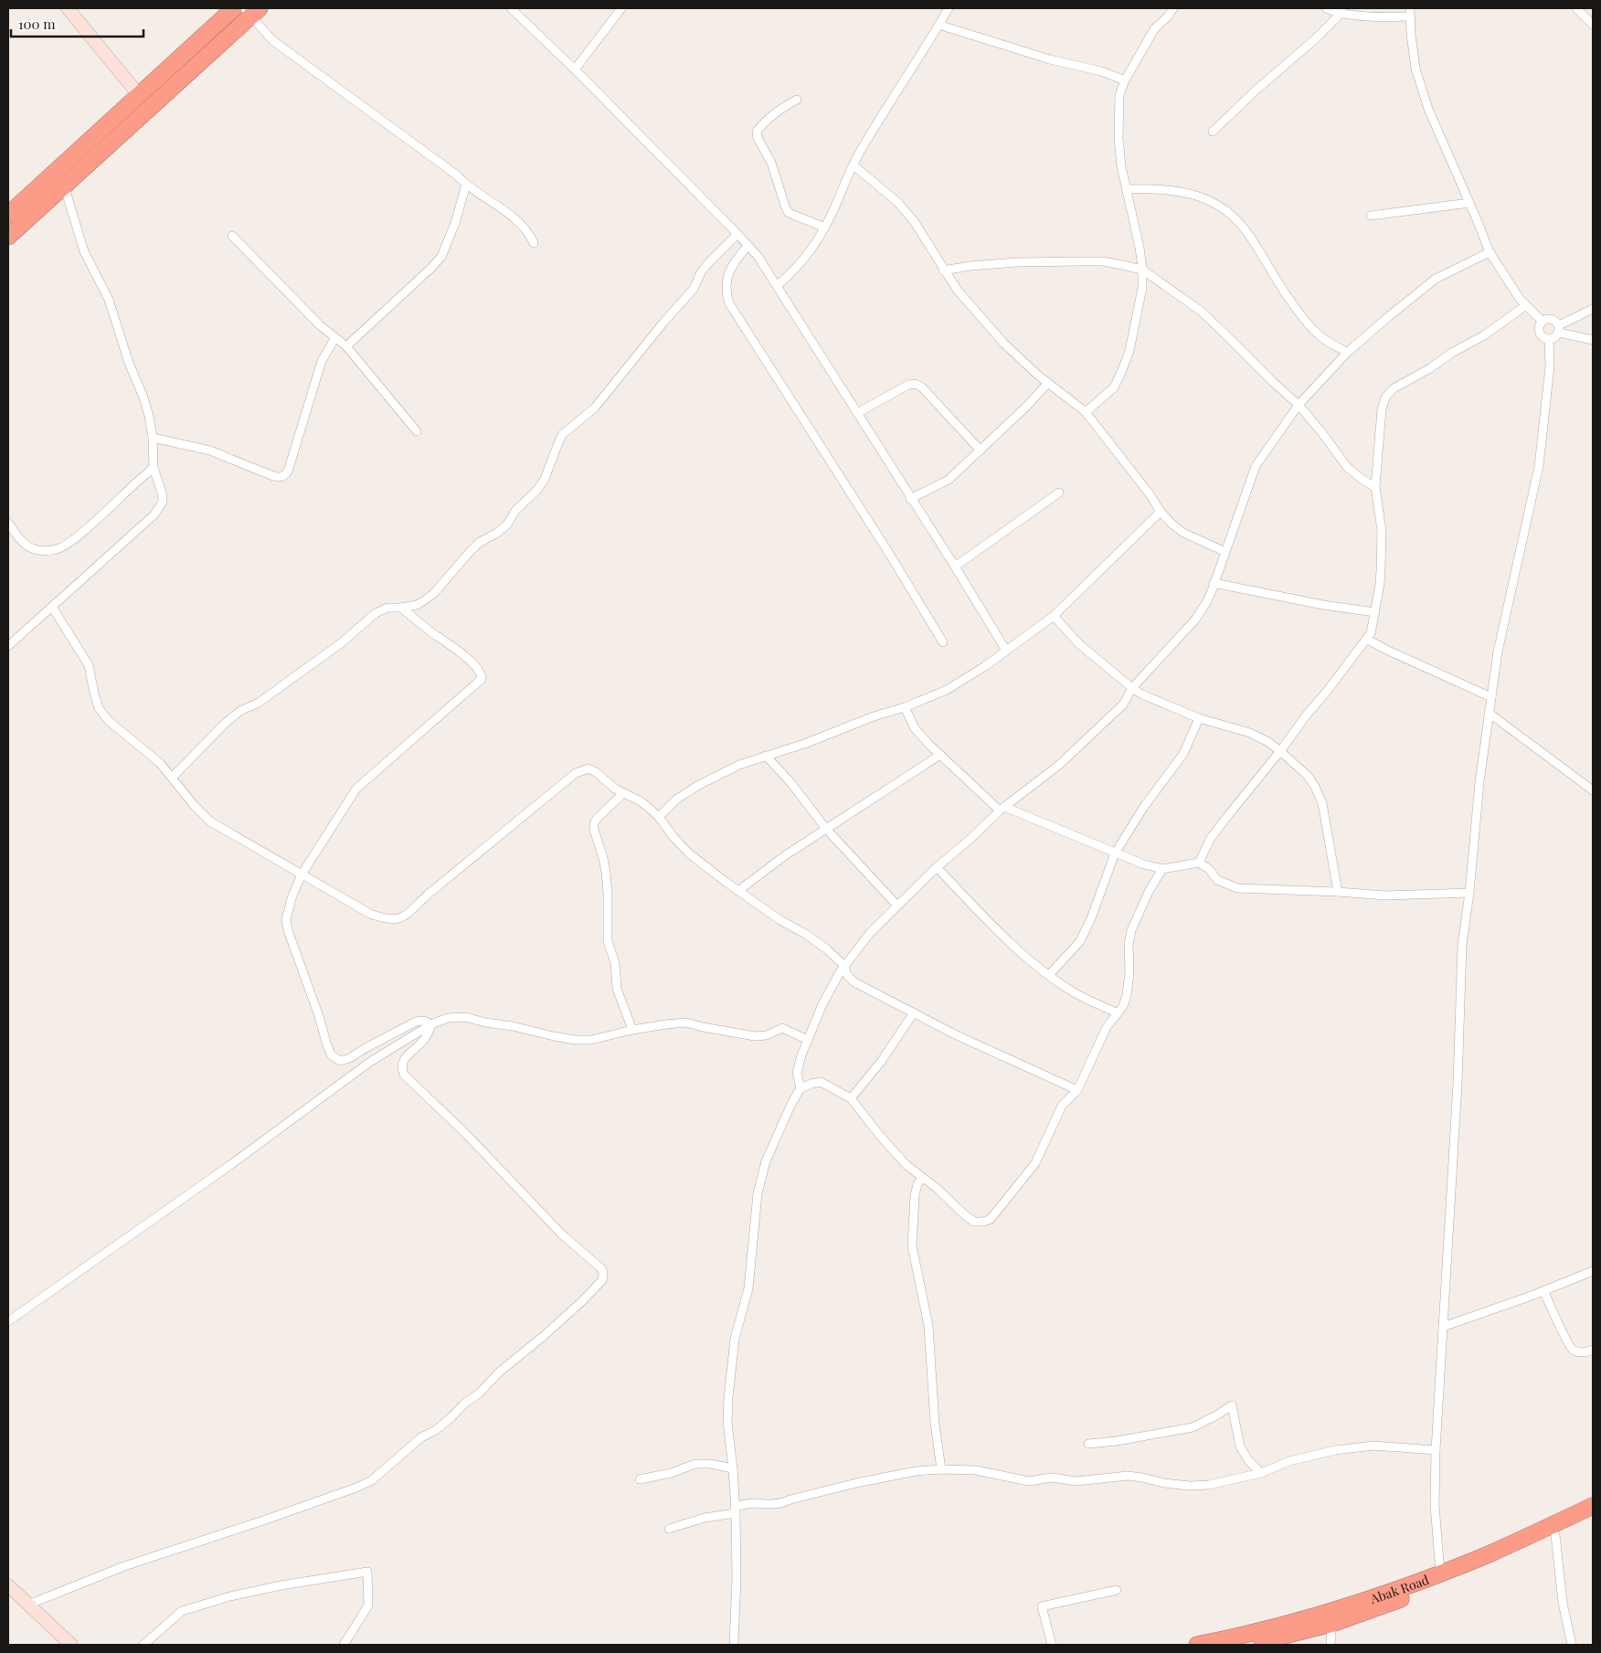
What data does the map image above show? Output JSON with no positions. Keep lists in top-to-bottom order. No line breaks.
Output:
{"streets":{"highway":["Abak Road"]},"scale_bar":"100 m"}
